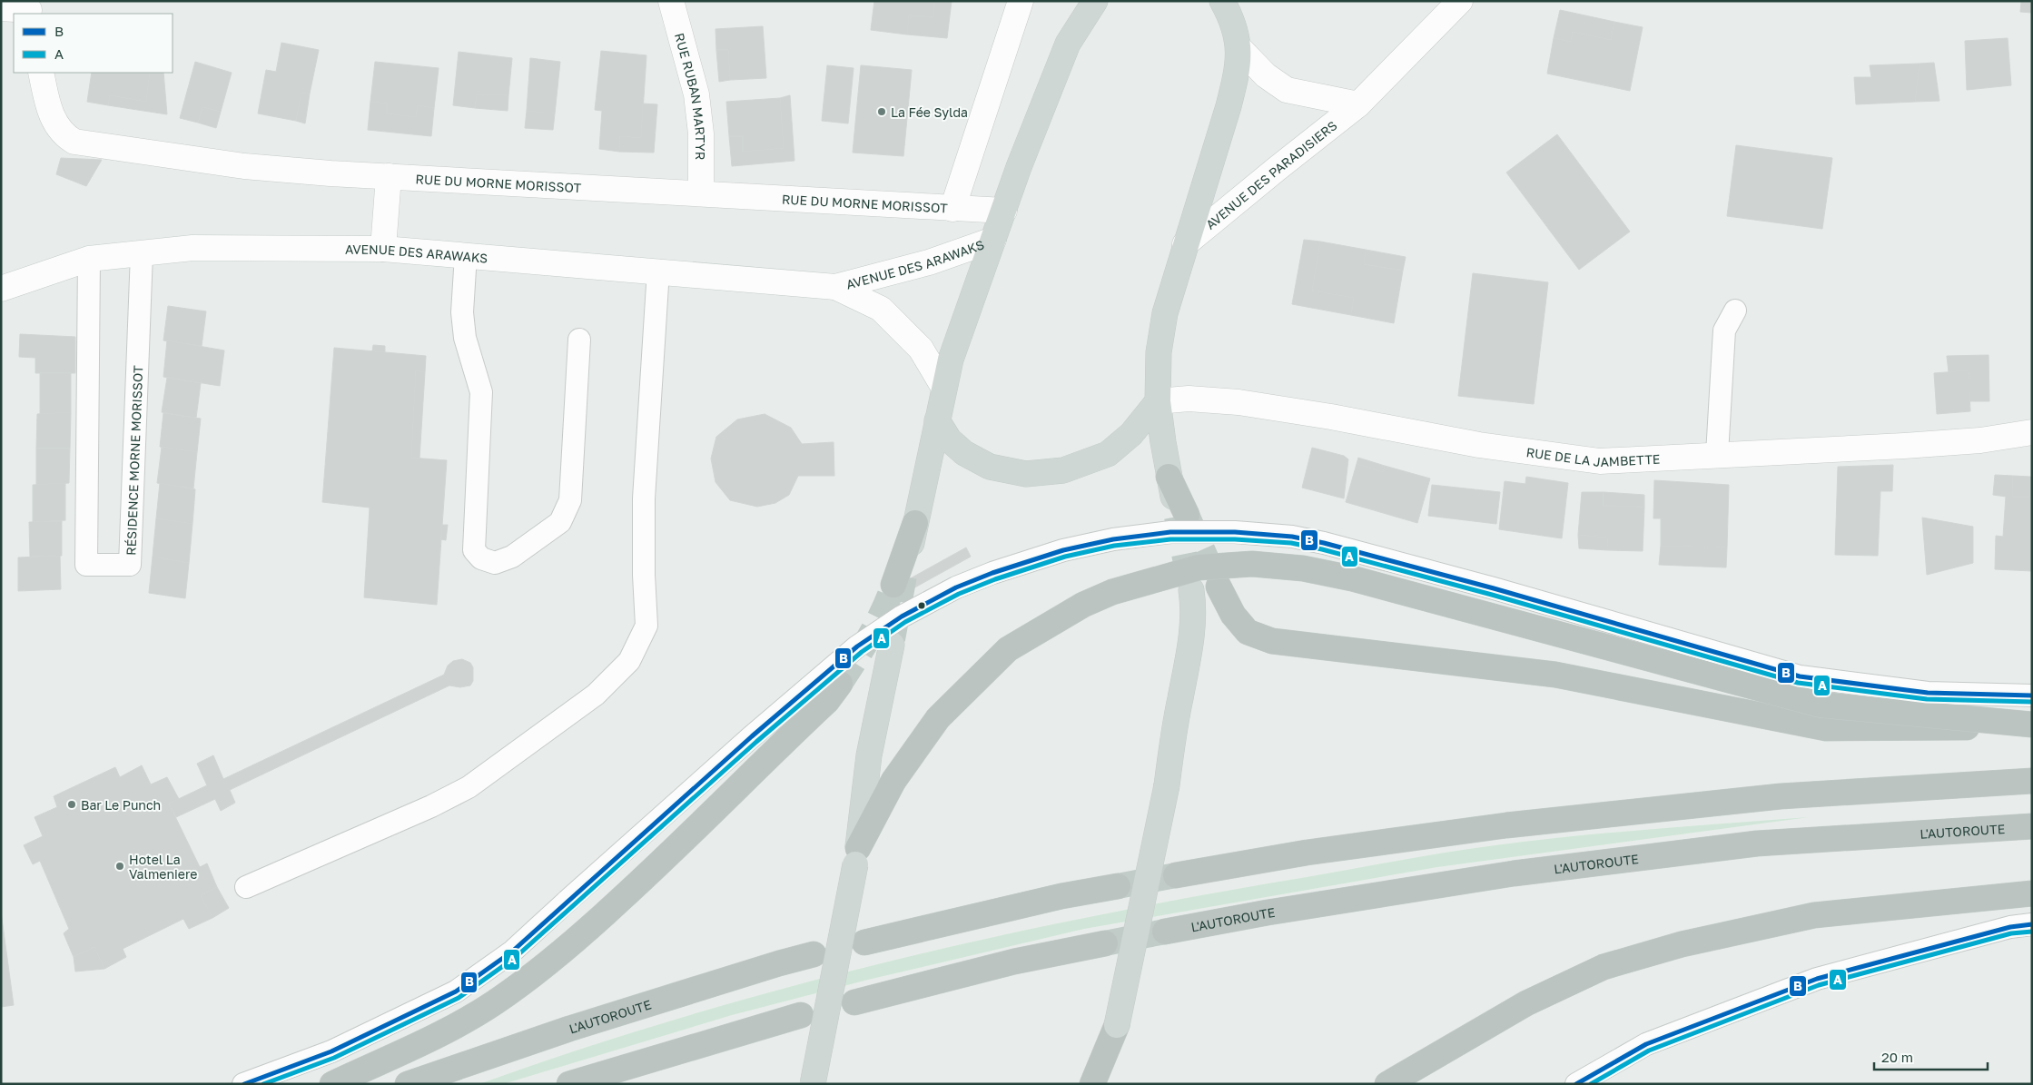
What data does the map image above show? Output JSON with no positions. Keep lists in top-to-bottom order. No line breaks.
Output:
{"streets":{"highway":["L'AUTOROUTE"],"street":["RUE RUBAN MARTYR","AVENUE DES PARADISIERS","RUE DU MORNE MORISSOT","AVENUE DES ARAWAKS","RUE DE LA JAMBETTE"],"lane":["RÉSIDENCE MORNE MORISSOT"]},"crossings":[["RUE RUBAN MARTYR","RUE DU MORNE MORISSOT"],["AVENUE DES ARAWAKS","RÉSIDENCE MORNE MORISSOT"]],"places":["La Fée Sylda","Bar Le Punch","Hotel La Valmeniere"],"lines":["transit line B","transit line A"],"legend":["B","A"],"scale_bar":"20 m"}
